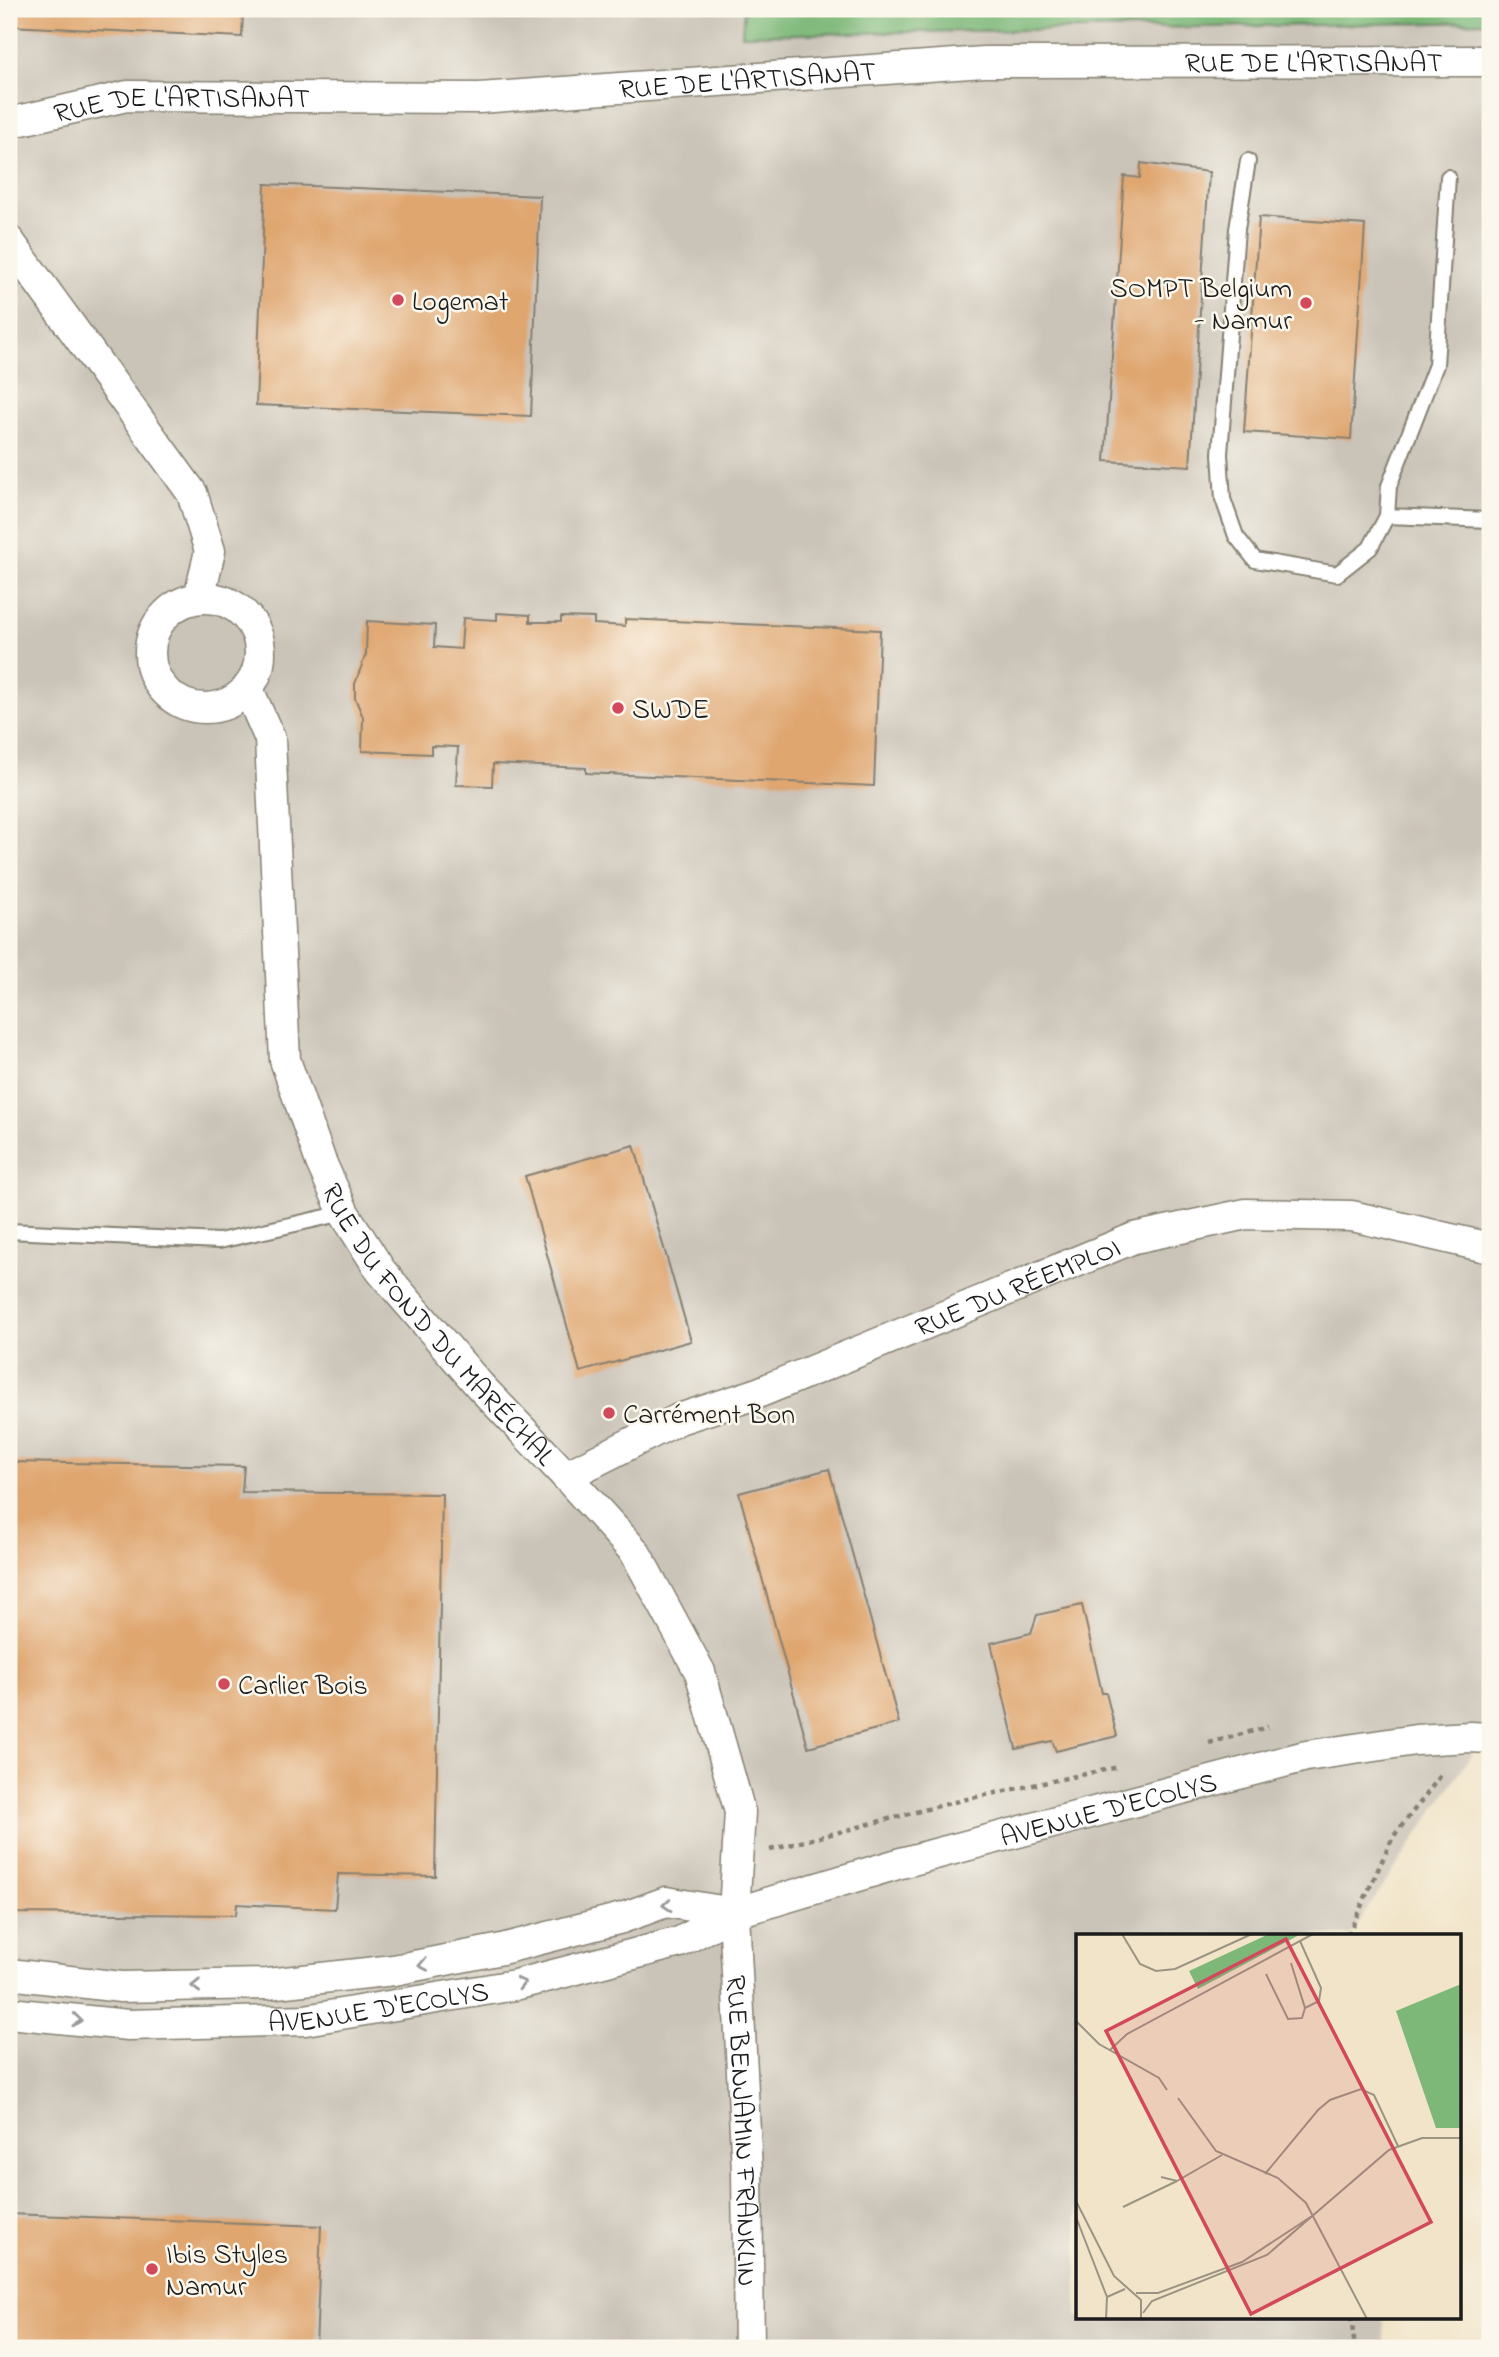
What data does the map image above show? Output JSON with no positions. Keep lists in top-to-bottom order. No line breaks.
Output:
{"streets":{"street":["RUE DE L'ARTISANAT","RUE DU RÉEMPLOI","RUE DU FOND DU MARÉCHAL","AVENUE D'ECOLYS","RUE BENJAMIN FRANKLIN"]},"crossings":[["RUE DU RÉEMPLOI","RUE DU FOND DU MARÉCHAL"],["RUE DU FOND DU MARÉCHAL","AVENUE D'ECOLYS"],["RUE DU FOND DU MARÉCHAL","RUE BENJAMIN FRANKLIN"],["AVENUE D'ECOLYS","RUE BENJAMIN FRANKLIN"]],"places":["Logemat","SOMPT Belgium - Namur","SWDE","Carrément Bon","Carlier Bois","Ibis Styles Namur"]}
